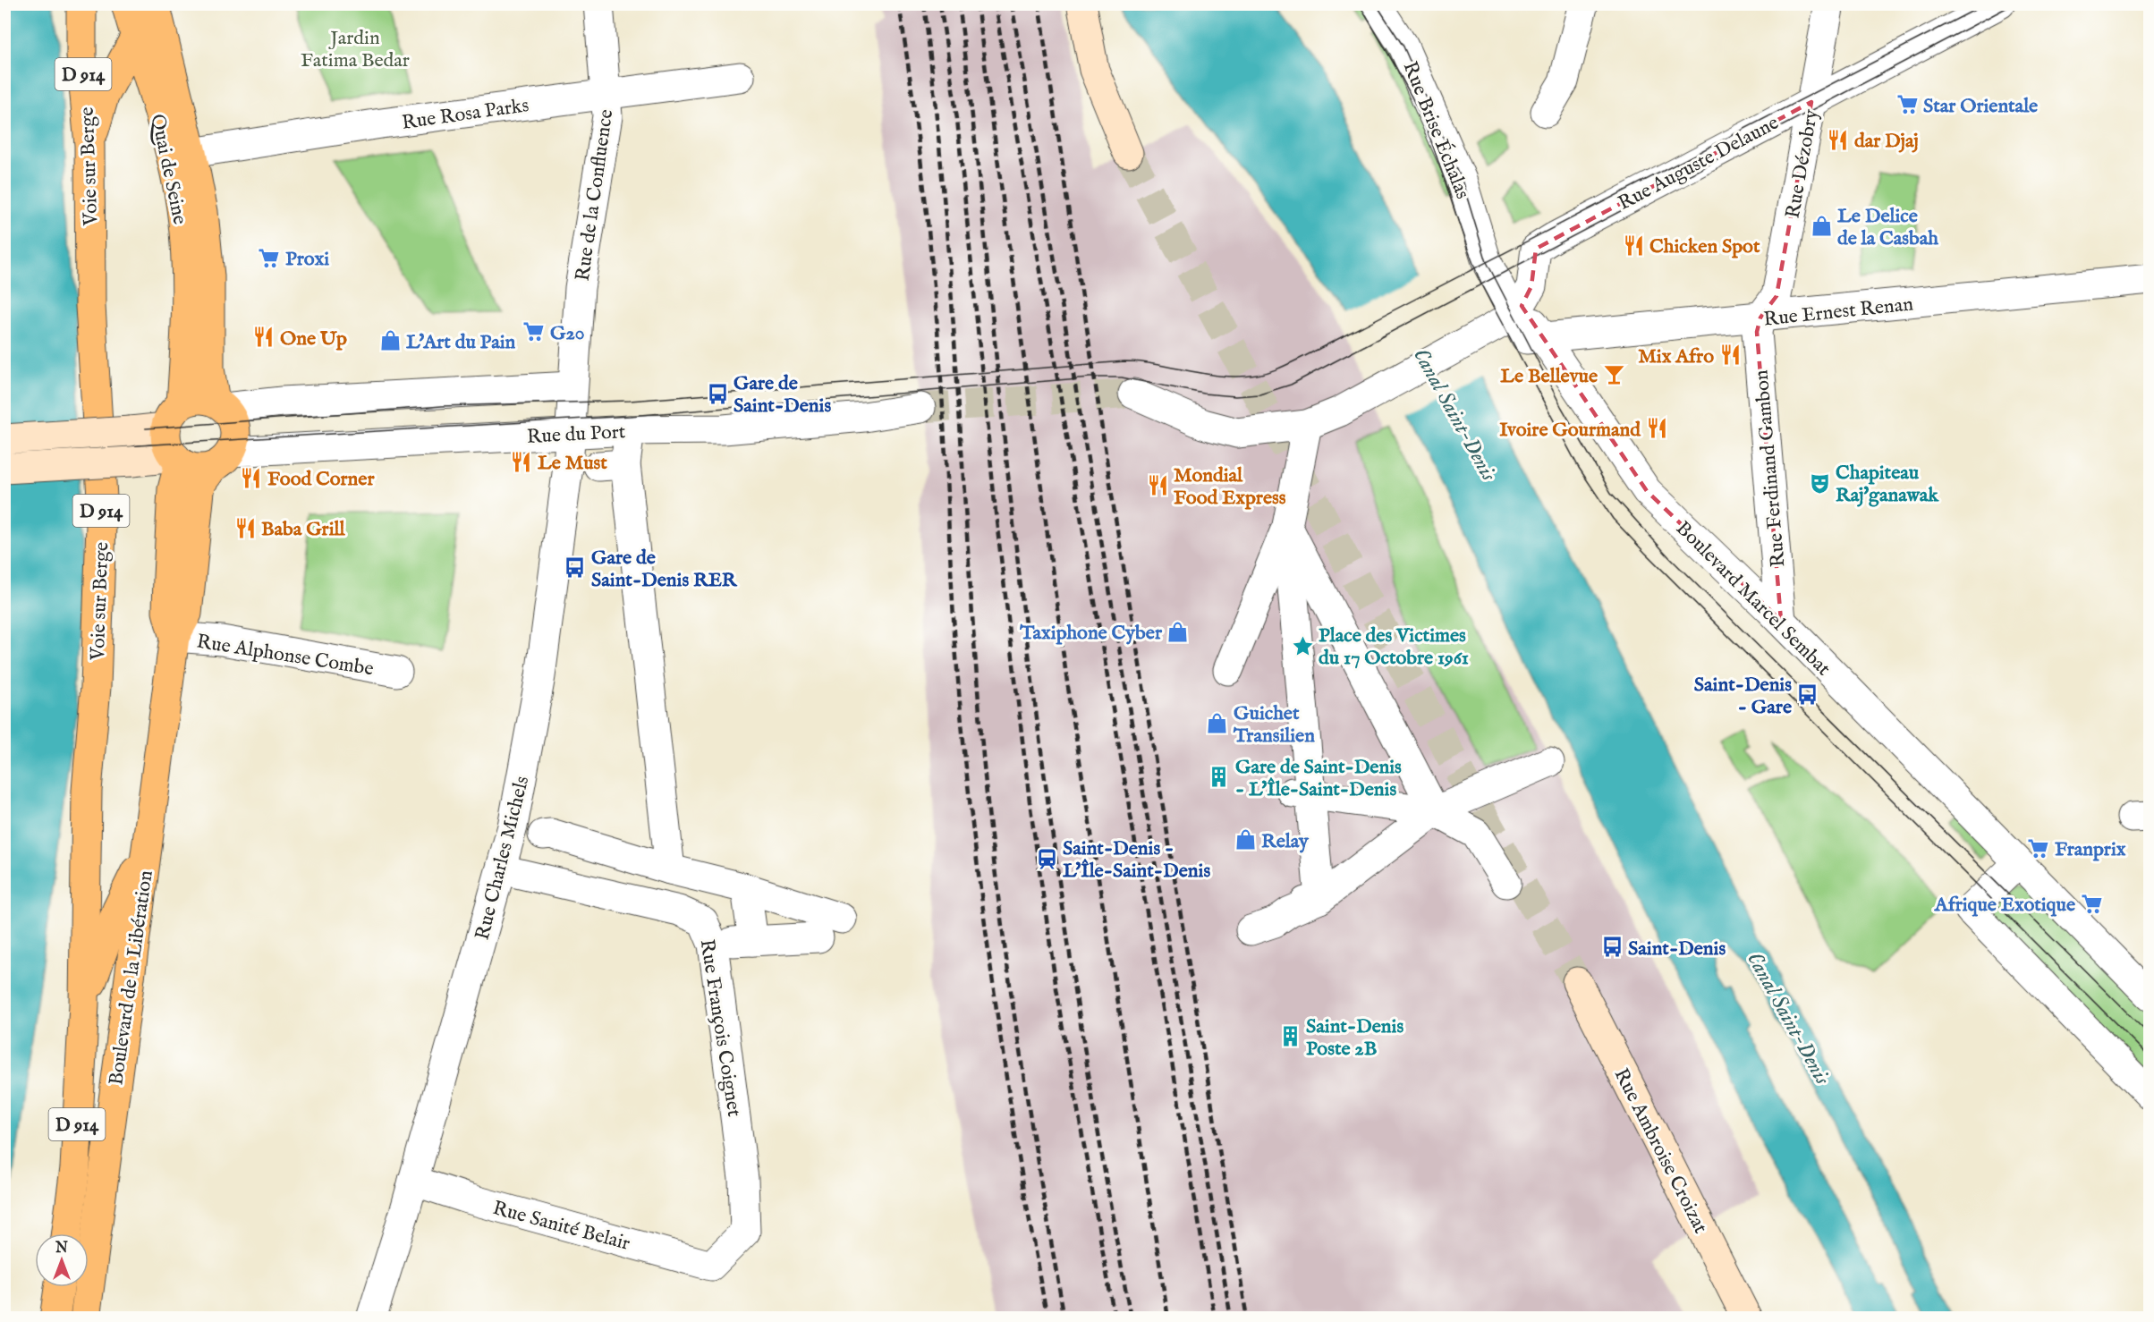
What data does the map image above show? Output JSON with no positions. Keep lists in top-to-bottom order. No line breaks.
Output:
{"streets":{"main road":["D 914","Voie sur Berge","Quai de Seine","Boulevard de la Libération","Rue Ambroise Croizat"],"street":["Rue Rosa Parks","Rue Brise Échalas","Rue Auguste Delaune","Rue Dézobry","Rue de la Confluence","Rue Ernest Renan","Rue du Port","Rue Ferdinand Gambon","Boulevard Marcel Sembat","Rue Alphonse Combe","Rue Charles Michels","Rue François Coignet","Rue Sanité Belair"]},"crossings":[["D 914","Voie sur Berge"],["D 914","Boulevard de la Libération"],["Rue Rosa Parks","Quai de Seine"],["Rue Rosa Parks","Rue de la Confluence"],["Rue Brise Échalas","Rue Auguste Delaune"],["Rue Brise Échalas","Rue Ernest Renan"],["Rue Brise Échalas","Boulevard Marcel Sembat"],["Rue Auguste Delaune","Rue Dézobry"],["Rue Auguste Delaune","Rue Ernest Renan"],["Rue Auguste Delaune","Boulevard Marcel Sembat"],["Rue Dézobry","Rue Ernest Renan"],["Rue Dézobry","Rue Ferdinand Gambon"],["Voie sur Berge","Boulevard de la Libération"],["Quai de Seine","Rue du Port"],["Quai de Seine","Boulevard de la Libération"],["Rue de la Confluence","Rue Charles Michels"],["Rue Ernest Renan","Rue Ferdinand Gambon"],["Rue Ernest Renan","Boulevard Marcel Sembat"],["Rue du Port","Rue Charles Michels"],["Rue du Port","Boulevard de la Libération"],["Rue Ferdinand Gambon","Boulevard Marcel Sembat"],["Rue Alphonse Combe","Boulevard de la Libération"],["Rue Charles Michels","Rue François Coignet"],["Rue Charles Michels","Rue Sanité Belair"],["Rue François Coignet","Rue Sanité Belair"]],"water":["Canal Saint-Denis"],"parks":["Jardin Fatima Bedar"],"places":{"supermarket":["Star Orientale","Proxi","G20","Franprix","Afrique Exotique"],"restaurant":["dar Djaj","Chicken Spot","One Up","Mix Afro","Ivoire Gourmand","Le Must","Food Corner","Mondial Food Express","Baba Grill"],"shop":["Le Delice de la Casbah","L'Art du Pain","Taxiphone Cyber","Guichet Transilien","Relay"],"bar":["Le Bellevue"],"bus stop":["Gare de Saint-Denis","Gare de Saint-Denis RER","Saint-Denis - Gare","Saint-Denis"],"theatre":["Chapiteau Raj'ganawak"],"place":["Place des Victimes du 17 Octobre 1961"],"building":["Gare de Saint-Denis - L'Île-Saint-Denis","Saint-Denis Poste 2B"],"station":["Saint-Denis - L'Île-Saint-Denis"]},"north":"top"}
